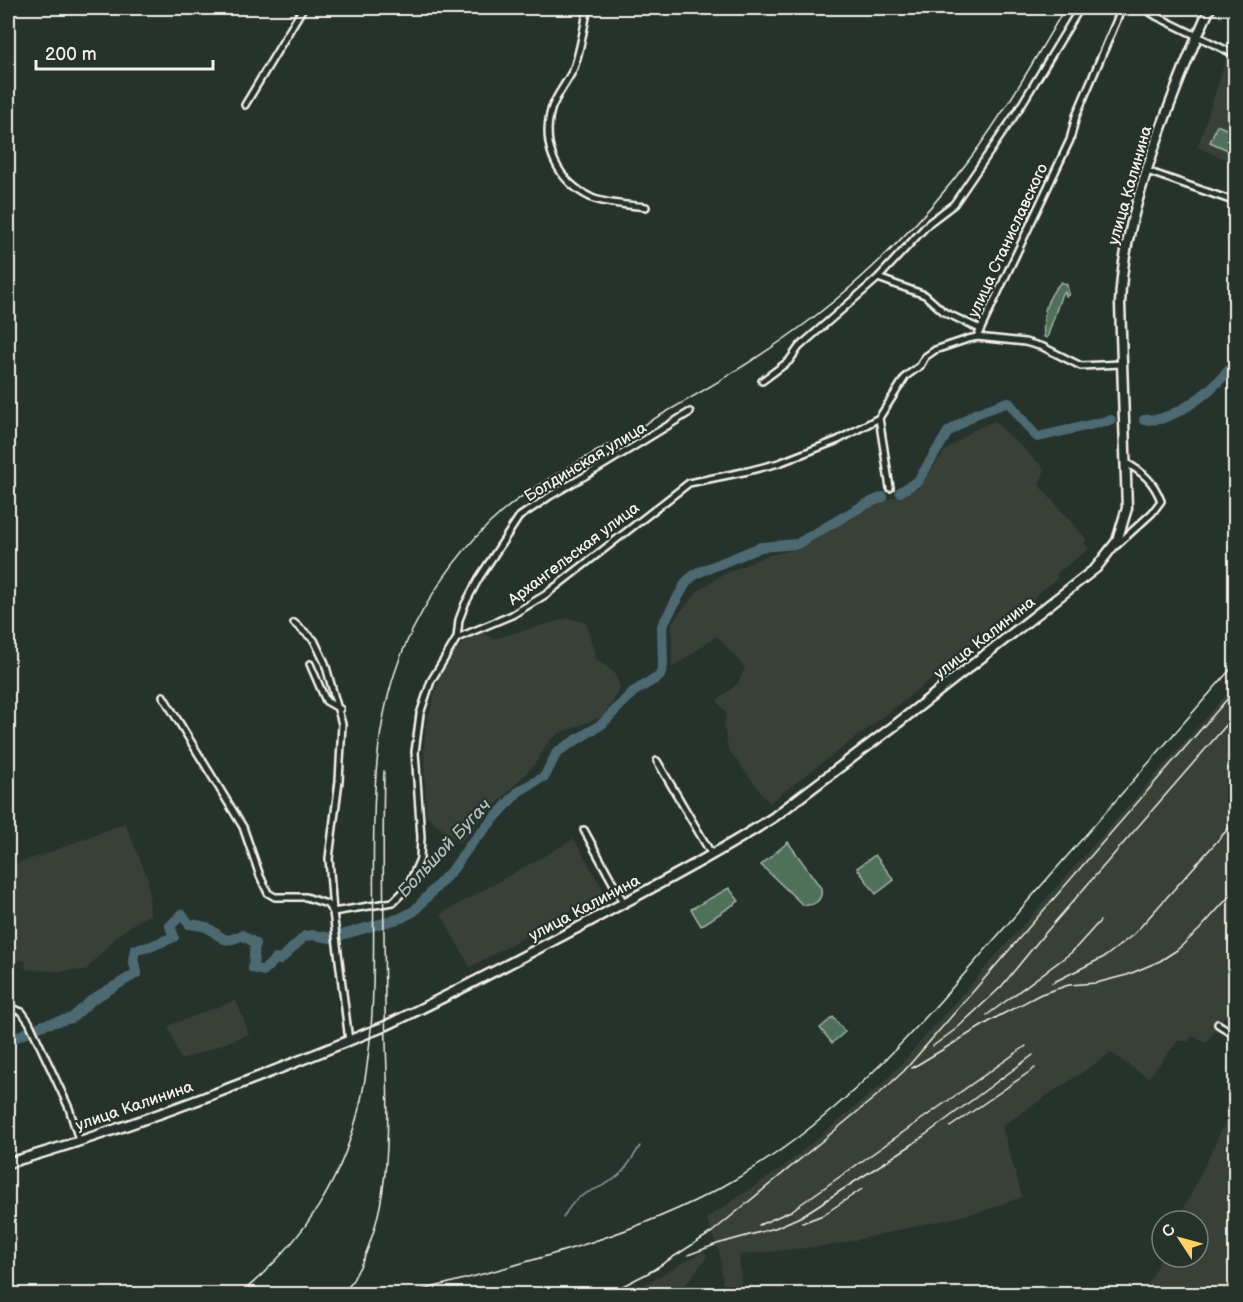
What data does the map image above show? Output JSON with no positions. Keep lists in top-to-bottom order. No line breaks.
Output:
{"streets":{"main road":["улица Калинина"],"street":["улица Станиславского","Болдинская улица","Архангельская улица"]},"crossings":[["Болдинская улица","Архангельская улица"]],"water":["Большой Бугач"],"scale_bar":"200 m","north":"top left"}
